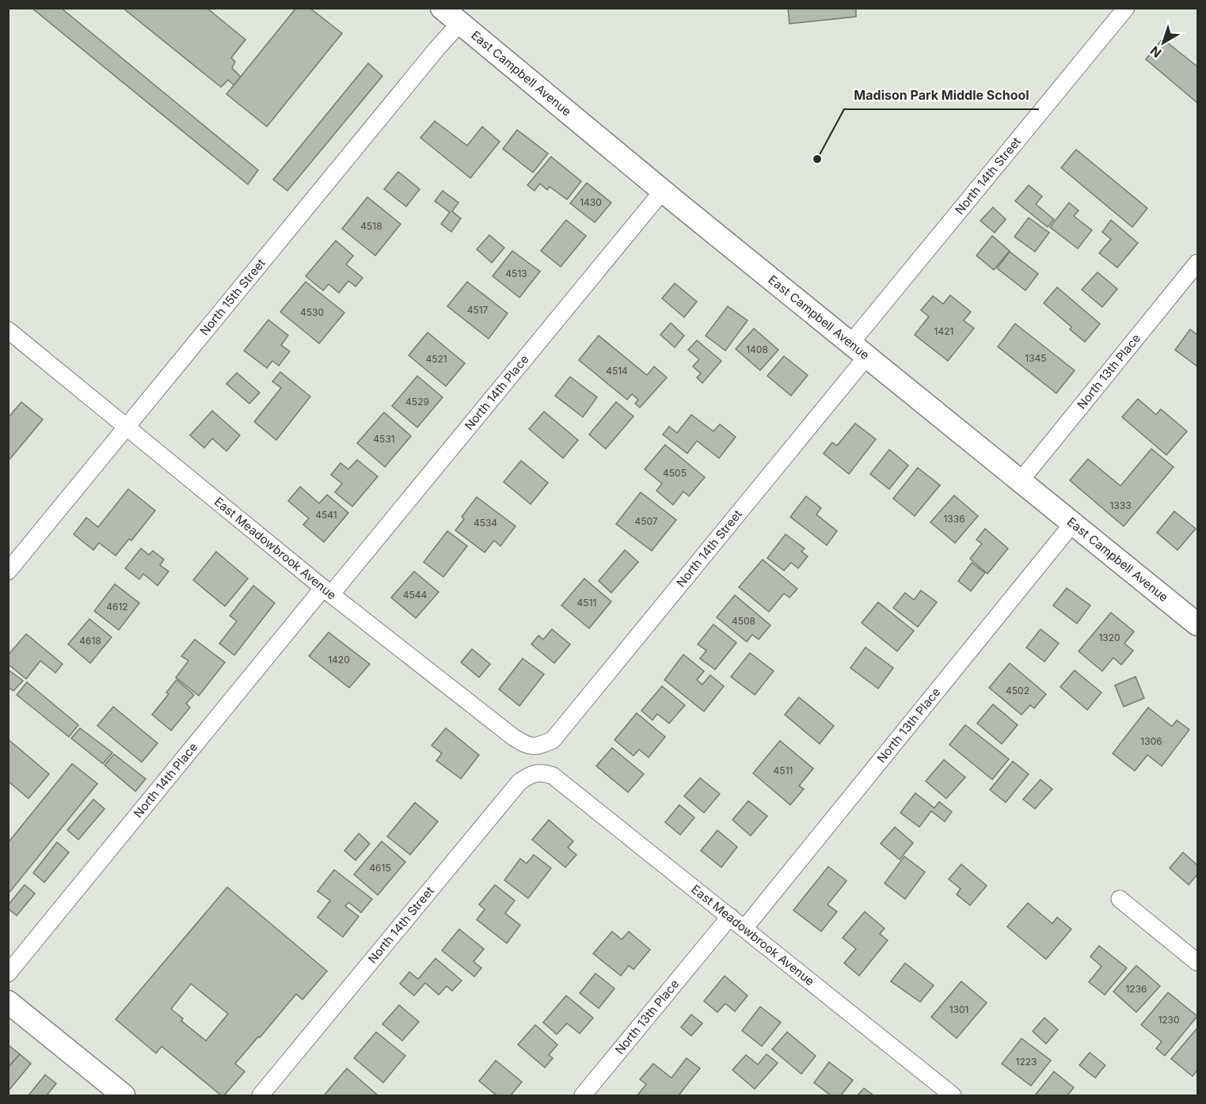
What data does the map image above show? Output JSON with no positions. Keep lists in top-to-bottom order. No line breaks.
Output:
{"streets":{"street":["East Campbell Avenue","North 14th Street","North 15th Street","North 13th Place","North 14th Place","East Meadowbrook Avenue"]},"crossings":[["East Campbell Avenue","North 14th Street"],["East Campbell Avenue","North 15th Street"],["East Campbell Avenue","North 13th Place"],["East Campbell Avenue","North 14th Place"],["North 14th Street","East Meadowbrook Avenue"],["North 15th Street","East Meadowbrook Avenue"],["North 13th Place","East Meadowbrook Avenue"],["North 14th Place","East Meadowbrook Avenue"]],"places":["Madison Park Middle School"],"house_numbers":["1430","4518","4513","4517","4530","1421","1408","1345","4521","4514","4529","4531","4505","1333","4541","1336","4507","4534","4544","4511","4612","4508","1320","4618","1420","4502","1306","4511","4615","1236","1301","1230","1223"],"north":"bottom left"}
